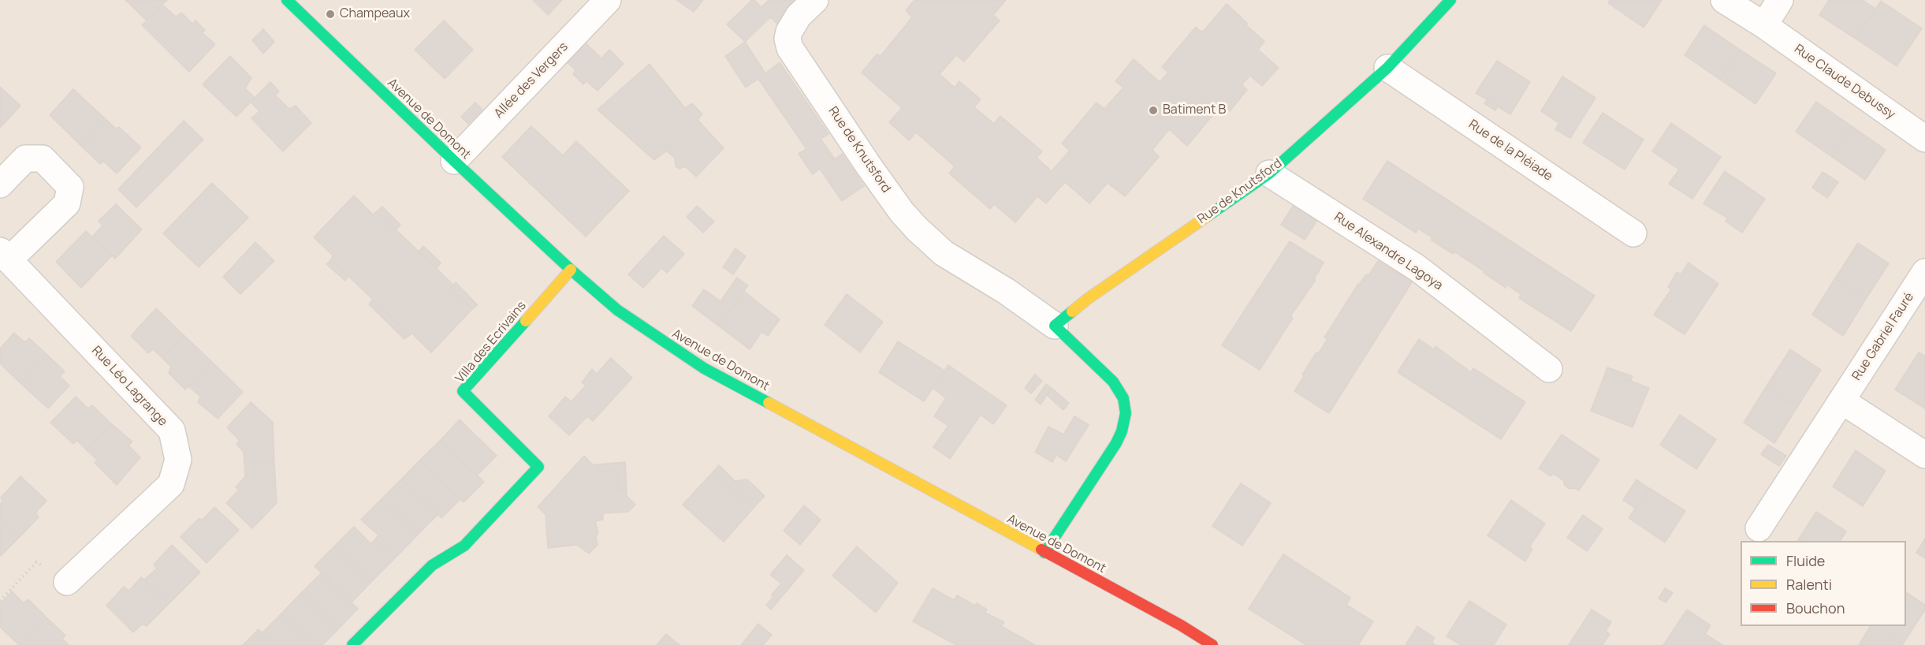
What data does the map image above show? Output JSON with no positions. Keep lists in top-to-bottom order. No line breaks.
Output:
{"streets":{"street":["Allée des Vergers","Rue Claude Debussy","Avenue de Domont","Rue de Knutsford","Rue de la Pléiade","Rue Alexandre Lagoya","Rue Gabriel Fauré","Villa des Ecrivains","Rue Léo Lagrange"]},"crossings":[["Allée des Vergers","Avenue de Domont"],["Avenue de Domont","Rue de Knutsford"],["Avenue de Domont","Villa des Ecrivains"],["Rue de Knutsford","Rue de la Pléiade"],["Rue de Knutsford","Rue Alexandre Lagoya"]],"places":["Champeaux","Batiment B"],"legend":["Fluide","Ralenti","Bouchon"]}
